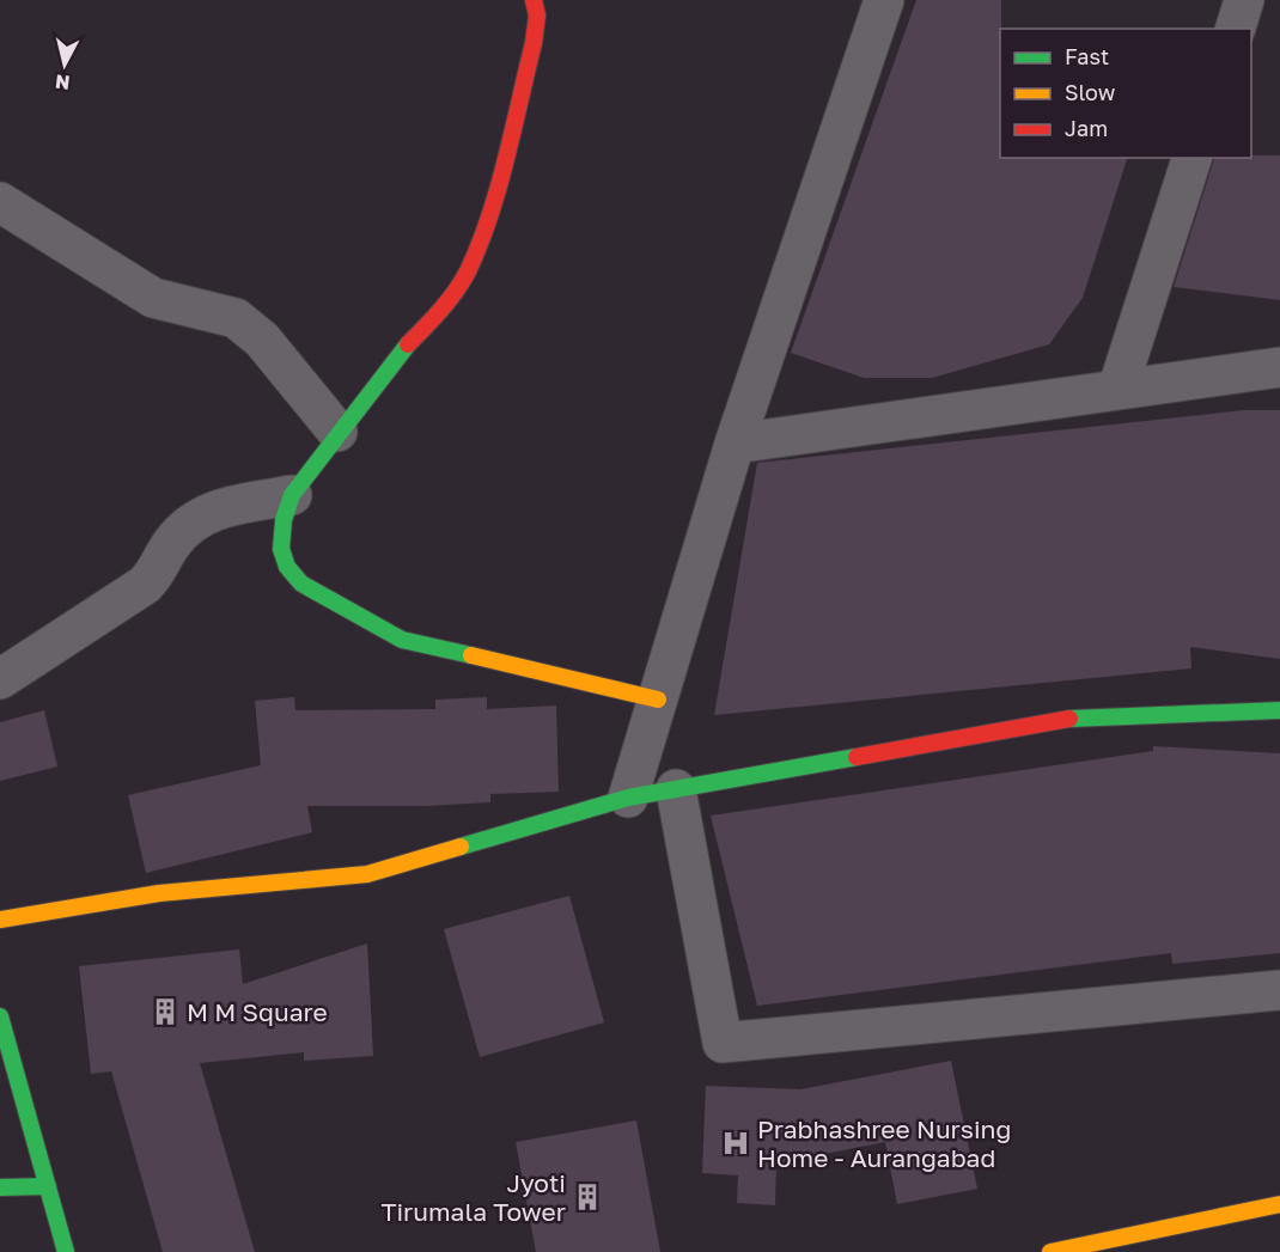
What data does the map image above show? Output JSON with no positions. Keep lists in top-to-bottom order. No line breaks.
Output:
{"places":{"building":["M M Square","Jyoti Tirumala Tower"],"hospital":["Prabhashree Nursing Home - Aurangabad"]},"legend":["Fast","Slow","Jam"],"north":"bottom"}
